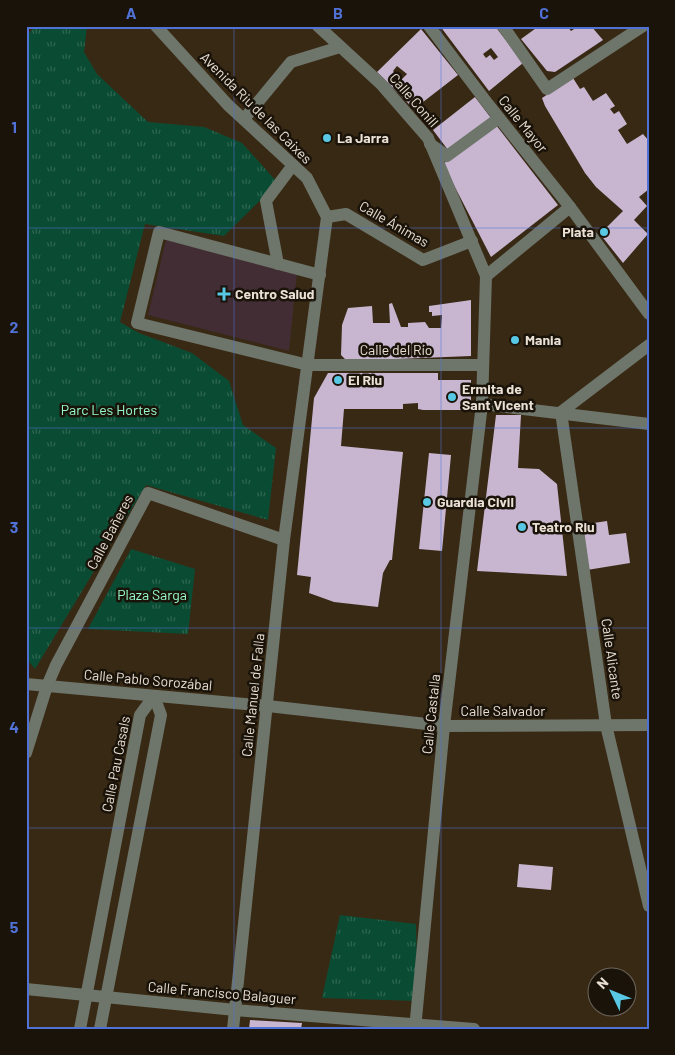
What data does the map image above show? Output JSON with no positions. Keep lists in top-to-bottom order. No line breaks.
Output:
{"streets":{"street":["Calle Conill","Avenida Riu de las Caixes","Calle Mayor","Calle Ánimas","Calle del Río","Calle Bañeres","Calle Alicante","Calle Pablo Sorozábal","Calle Manuel de Falla","Calle Salvador","Calle Castalla","Calle Pau Casals","Calle Francisco Balaguer"]},"crossings":[["Calle Conill","Calle Ánimas"],["Calle Conill","Calle Castalla"],["Avenida Riu de las Caixes","Calle Ánimas"],["Calle del Río","Calle Manuel de Falla"],["Calle del Río","Calle Castalla"],["Calle Bañeres","Calle Pablo Sorozábal"],["Calle Bañeres","Calle Manuel de Falla"],["Calle Alicante","Calle Salvador"],["Calle Pablo Sorozábal","Calle Manuel de Falla"],["Calle Pablo Sorozábal","Calle Salvador"],["Calle Pablo Sorozábal","Calle Pau Casals"],["Calle Manuel de Falla","Calle Salvador"],["Calle Manuel de Falla","Calle Francisco Balaguer"],["Calle Salvador","Calle Castalla"],["Calle Castalla","Calle Francisco Balaguer"],["Calle Pau Casals","Calle Francisco Balaguer"]],"parks":["Parc Les Hortes","Plaza Sarga"],"places":{"other":["La Jarra","Plata","Mania","El Riu","Ermita de Sant Vicent","Guardia Civil","Teatro Riu"],"health":["Centro Salud"]},"north":"top left","grid":{"columns":["A","B","C"],"rows":["1","2","3","4","5"]}}
